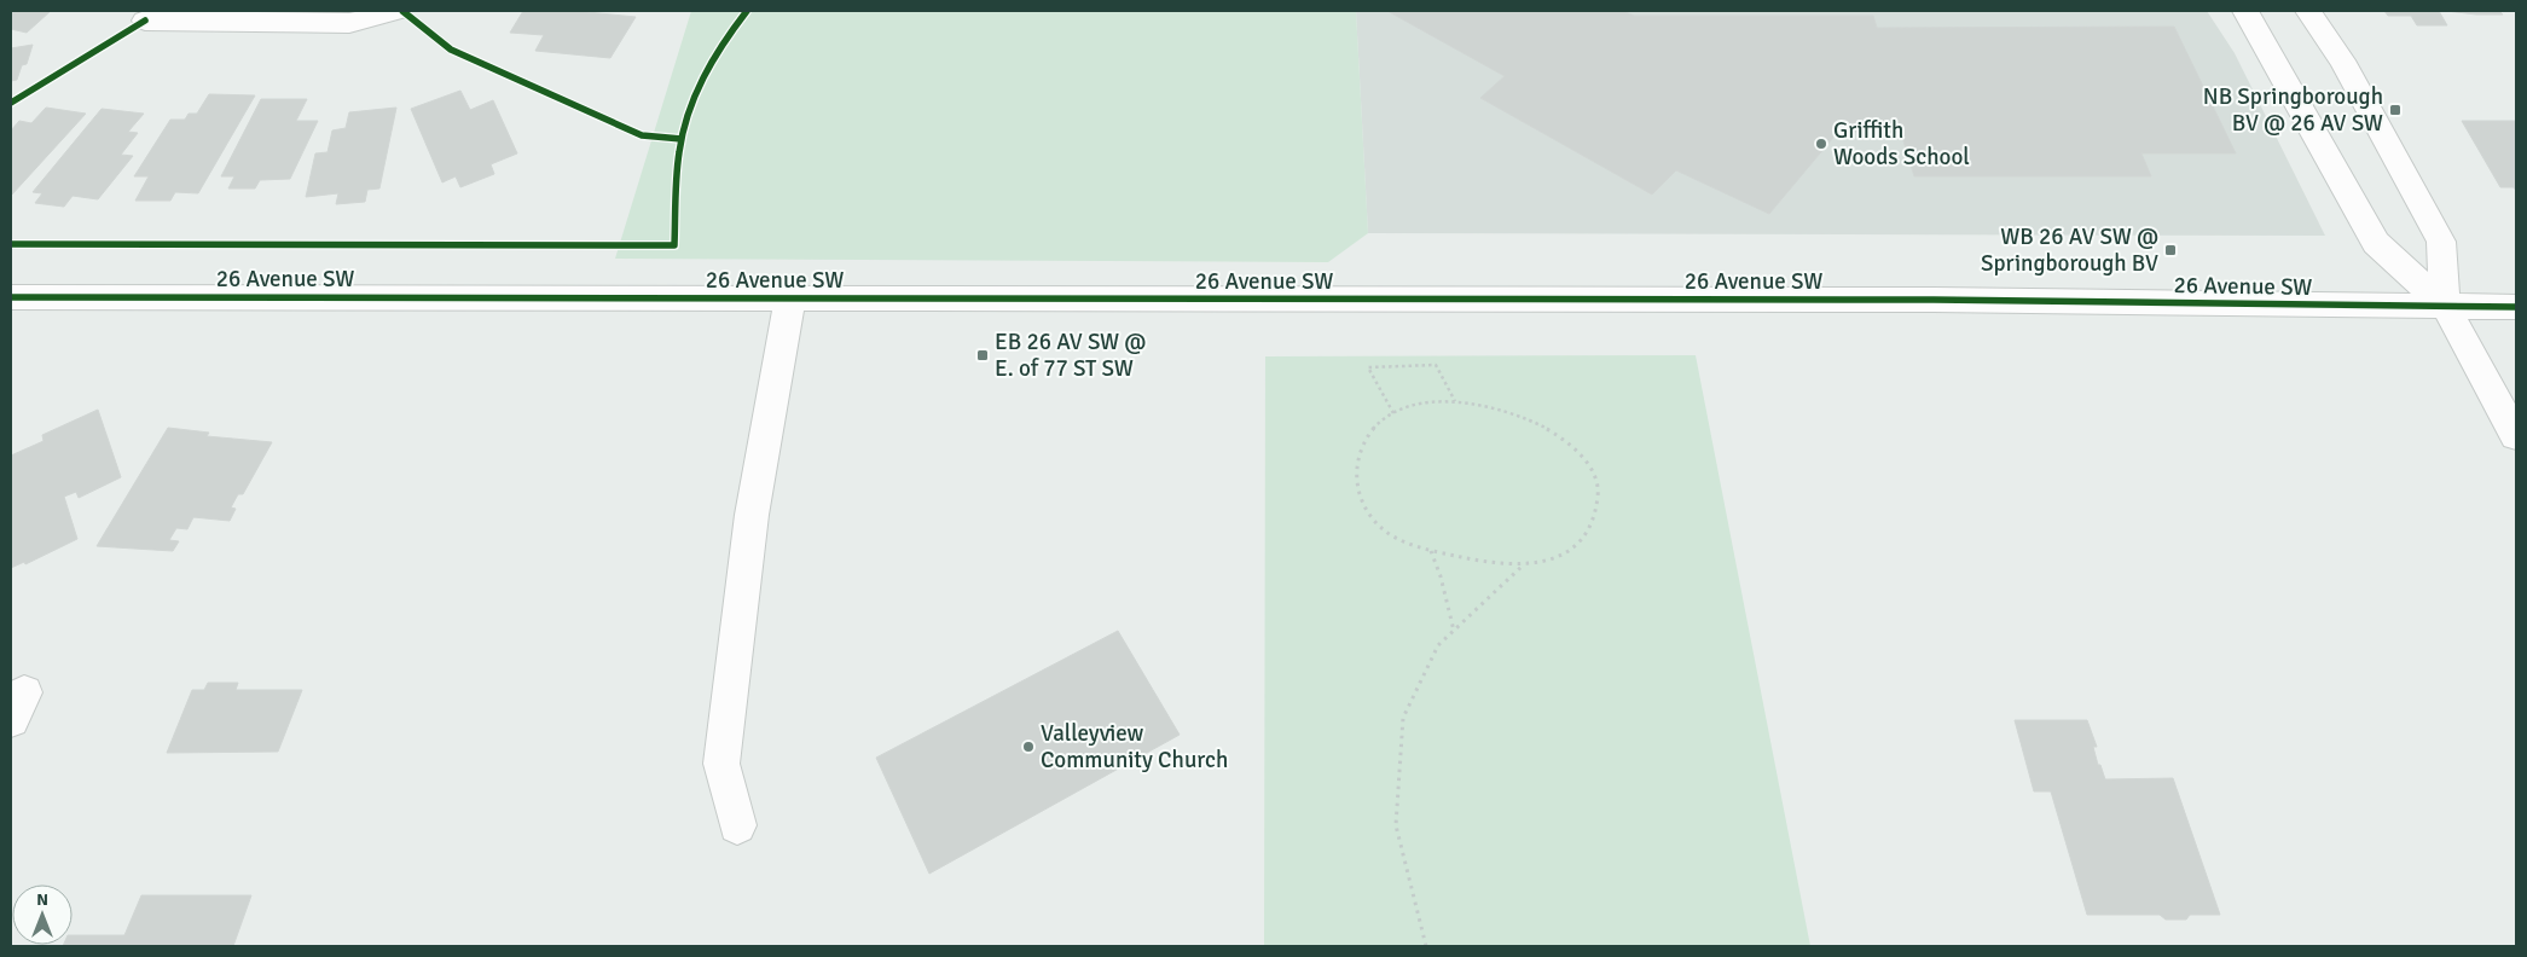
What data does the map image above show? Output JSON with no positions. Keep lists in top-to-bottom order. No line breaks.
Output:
{"streets":{"street":["26 Avenue SW"]},"places":{"transit":["NB Springborough BV @ 26 AV SW","WB 26 AV SW @ Springborough BV","EB 26 AV SW @ E. of 77 ST SW"],"other":["Griffith Woods School","Valleyview Community Church"]},"north":"top"}
